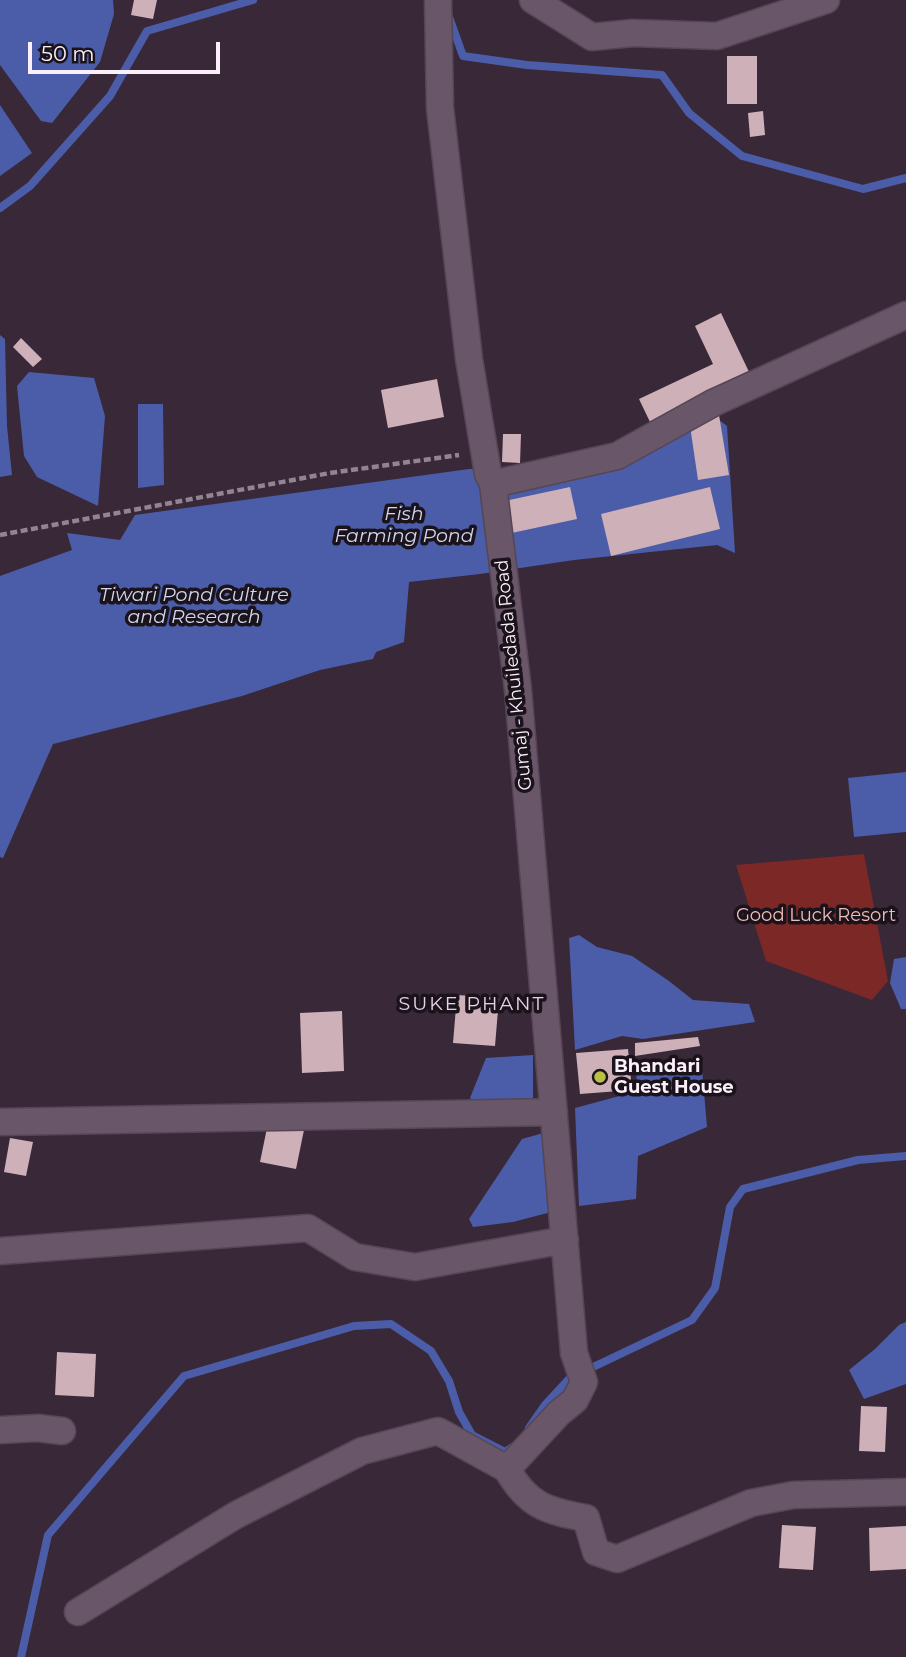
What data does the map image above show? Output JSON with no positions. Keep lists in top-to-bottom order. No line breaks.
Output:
{"streets":{"street":["Gumaj - Khuiledada Road"]},"districts":["SUKE PHANT"],"water":["Fish Farming Pond","Tiwari Pond Culture and Research"],"parks":["Good Luck Resort"],"places":["Bhandari Guest House"],"scale_bar":"50 m"}
